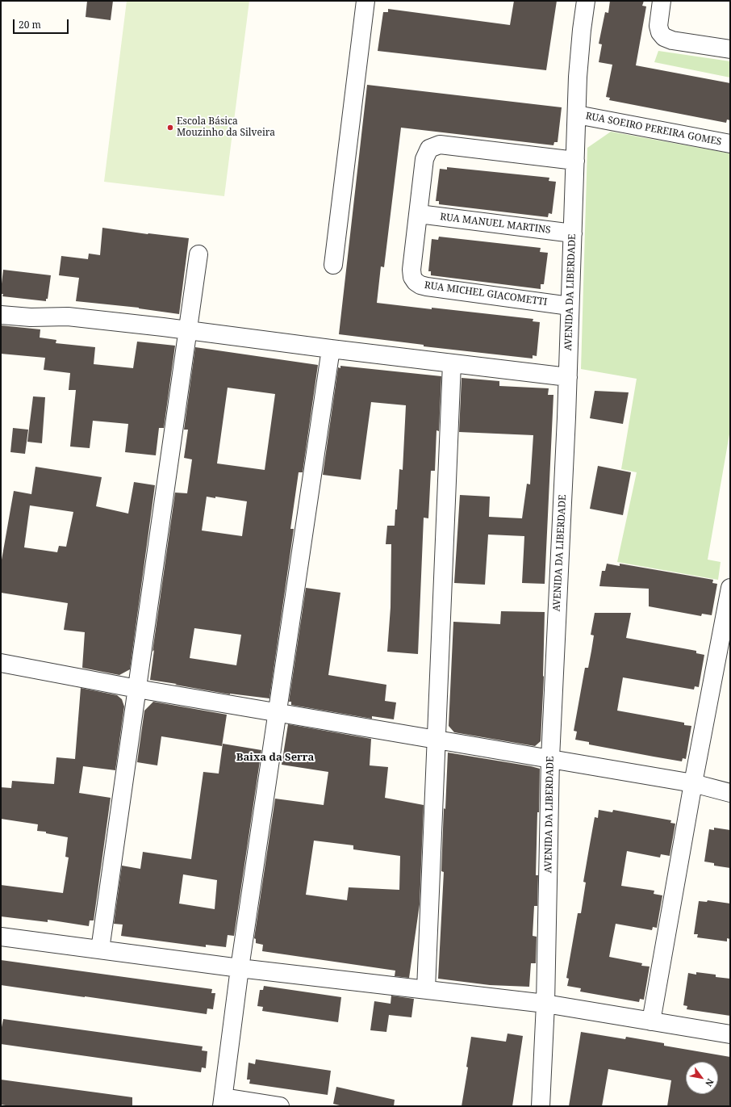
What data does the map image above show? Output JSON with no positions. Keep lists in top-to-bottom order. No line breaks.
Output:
{"streets":{"street":["RUA SOEIRO PEREIRA GOMES","RUA MANUEL MARTINS","AVENIDA DA LIBERDADE","RUA MICHEL GIACOMETTI"]},"crossings":[["RUA SOEIRO PEREIRA GOMES","AVENIDA DA LIBERDADE"],["RUA MANUEL MARTINS","AVENIDA DA LIBERDADE"],["RUA MANUEL MARTINS","RUA MICHEL GIACOMETTI"],["AVENIDA DA LIBERDADE","RUA MICHEL GIACOMETTI"]],"districts":["Baixa da Serra"],"places":["Escola Básica Mouzinho da Silveira"],"scale_bar":"20 m","north":"bottom right"}
